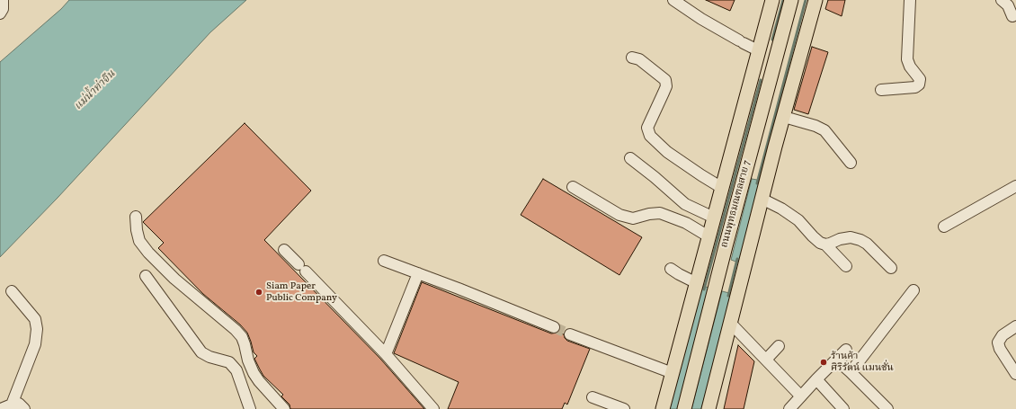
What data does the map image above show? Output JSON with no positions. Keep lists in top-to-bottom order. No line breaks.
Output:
{"streets":{"main road":["ถนนพุทธมณฑลสาย 7"]},"water":["แม่น้ำท่าจีน"],"places":["Siam Paper Public Company","ร้านค้า ศิริรัตน์ แมนชั่น"]}
